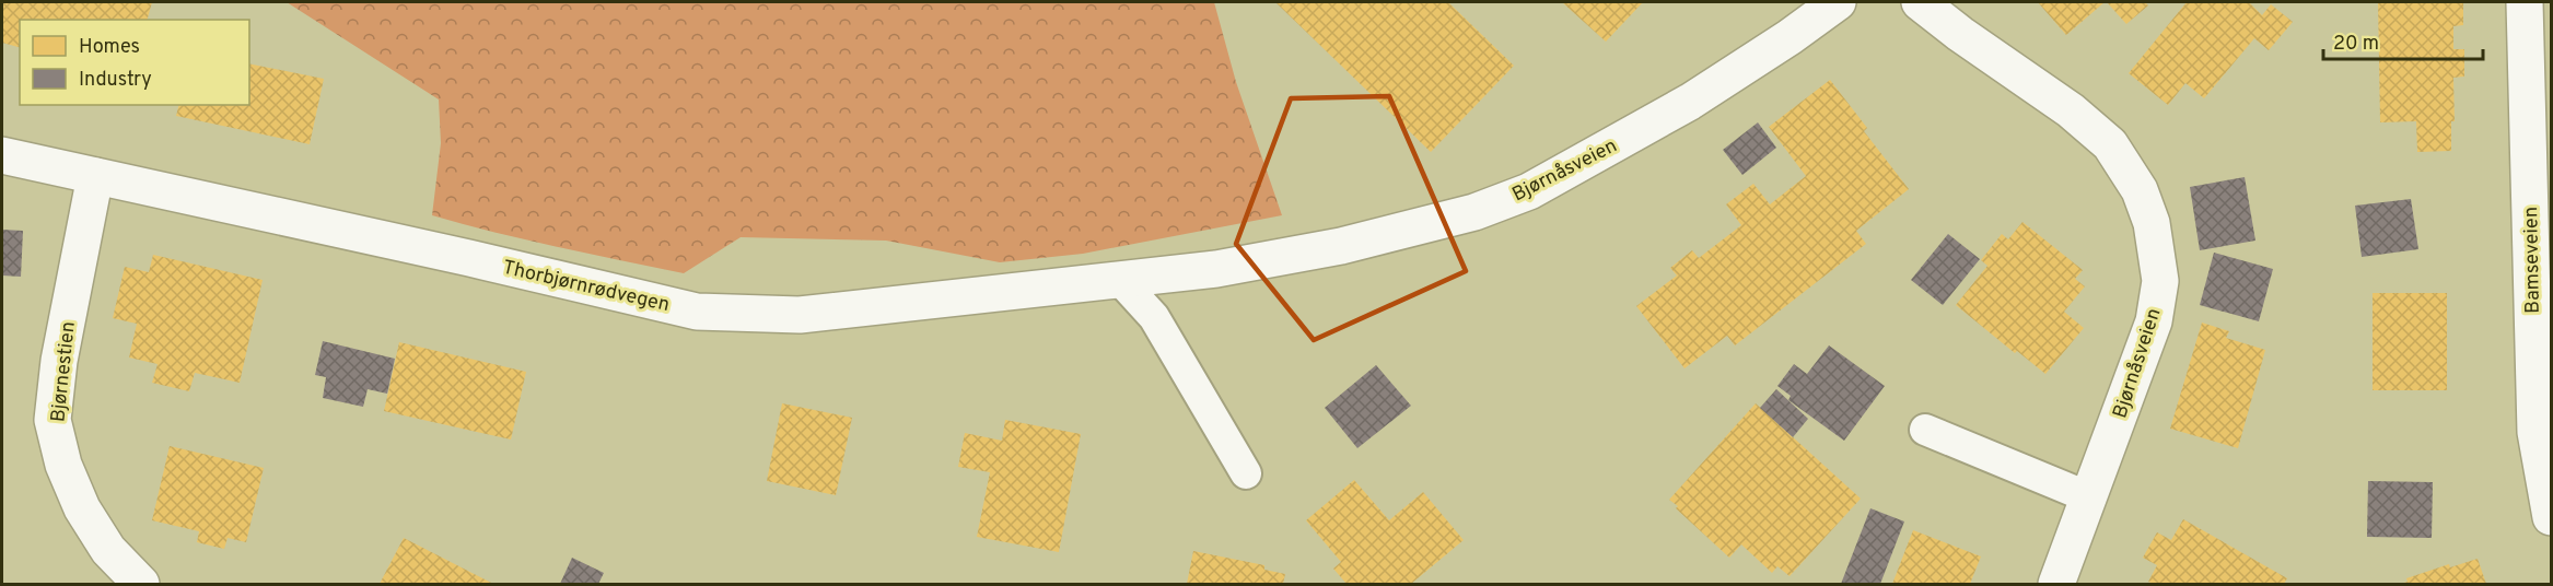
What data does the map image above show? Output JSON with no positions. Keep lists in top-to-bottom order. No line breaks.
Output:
{"streets":{"street":["Bjørnåsveien","Bamseveien","Thorbjørnrødvegen","Bjørnestien"]},"crossings":[["Bjørnåsveien","Thorbjørnrødvegen"],["Thorbjørnrødvegen","Bjørnestien"]],"legend":["Homes","Industry"],"scale_bar":"20 m"}
